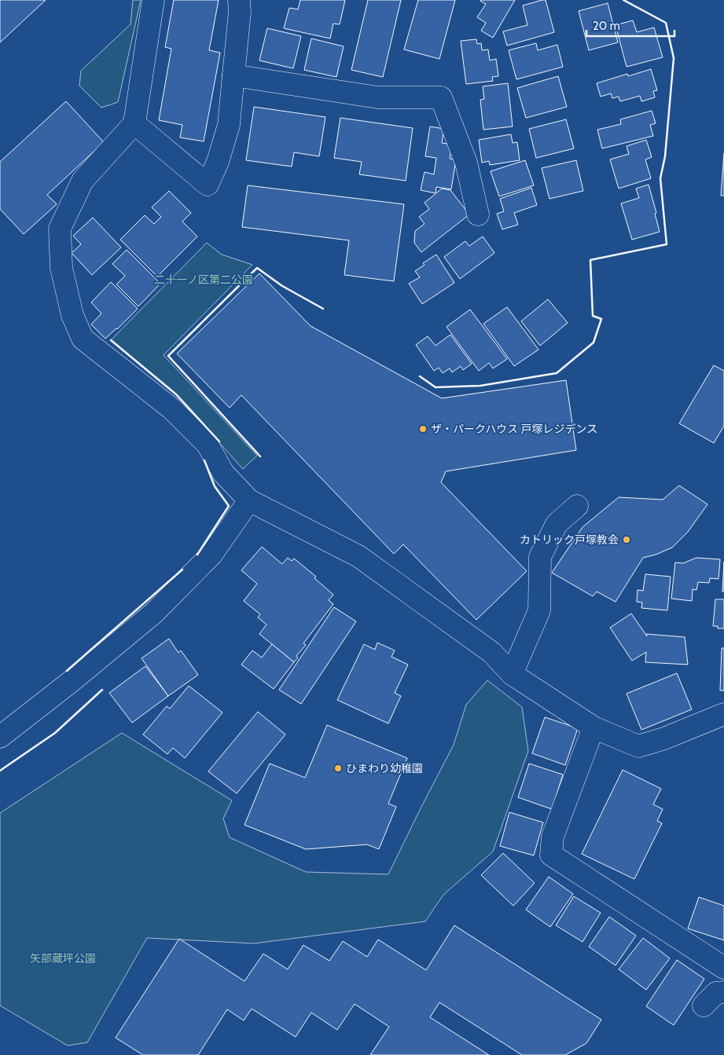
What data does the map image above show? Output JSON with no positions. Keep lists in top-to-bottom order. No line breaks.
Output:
{"parks":["二十一ノ区第二公園","矢部蔵坪公園"],"places":["ザ・パークハウス 戸塚レジデンス","カトリック戸塚教会","ひまわり幼稚園"],"scale_bar":"20 m"}
